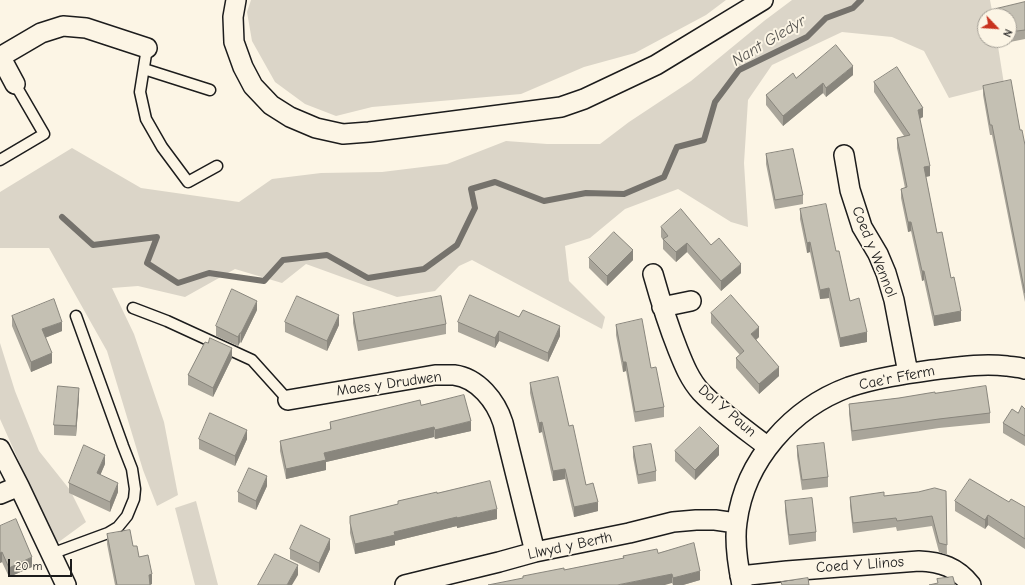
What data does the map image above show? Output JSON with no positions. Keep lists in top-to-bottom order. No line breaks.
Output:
{"streets":{"street":["Coed y Wennol","Cae'r Fferm","Maes y Drudwen","Dol Y Paun","Llwyd y Berth","Coed Y Llinos"]},"crossings":[["Coed y Wennol","Cae'r Fferm"],["Cae'r Fferm","Dol Y Paun"],["Cae'r Fferm","Llwyd y Berth"],["Cae'r Fferm","Coed Y Llinos"],["Maes y Drudwen","Llwyd y Berth"]],"water":["Nant Gledyr"],"scale_bar":"20 m","north":"bottom right"}
